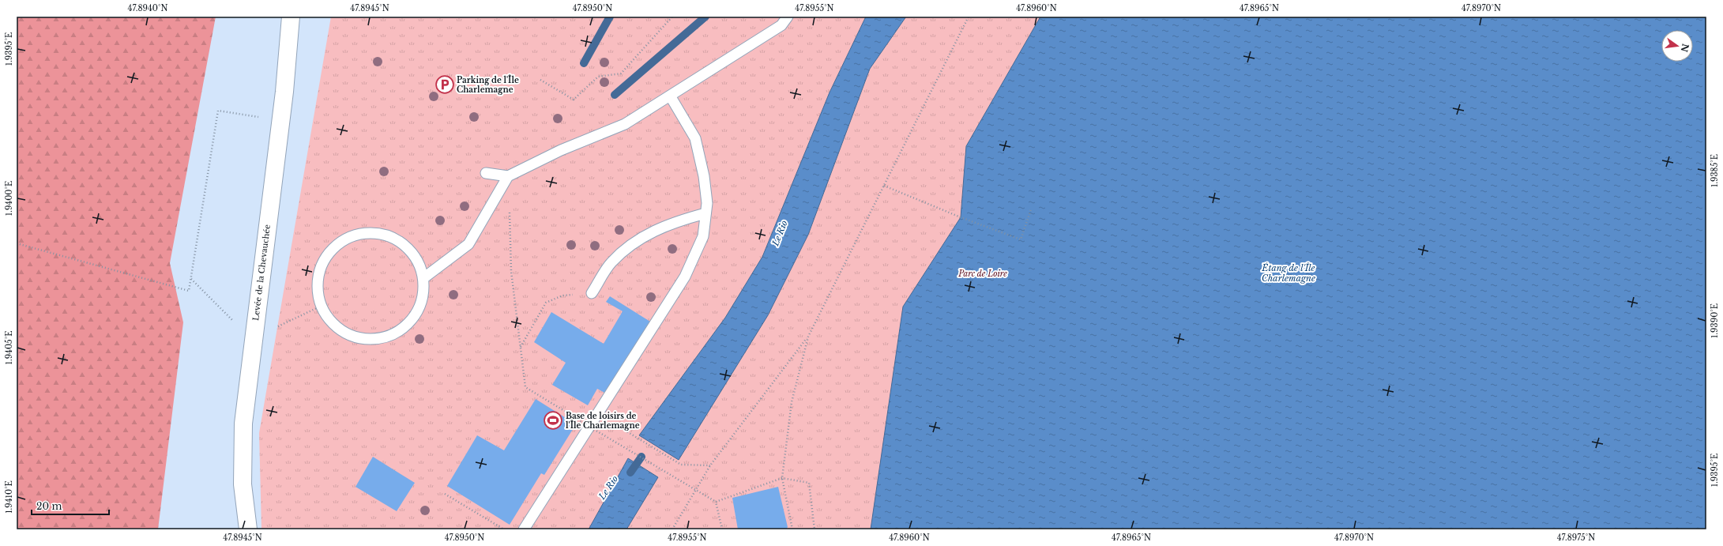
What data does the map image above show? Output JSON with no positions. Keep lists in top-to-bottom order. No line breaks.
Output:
{"streets":{"street":["Levée de la Chevauchée"]},"water":["Le Rio","Étang de l'Île Charlemagne"],"parks":["Parc de Loire"],"places":{"parking":["Parking de l'Île Charlemagne"],"sports":["Base de loisirs de l'Île Charlemagne"]},"scale_bar":"20 m","north":"right","coordinates":["47.8940°N","47.8945°N","47.8950°N","47.8955°N","47.8960°N","47.8965°N","47.8970°N","1.9395°E","1.9385°E","1.9400°E","1.9390°E","1.9405°E","1.9410°E","47.8975°N"]}
